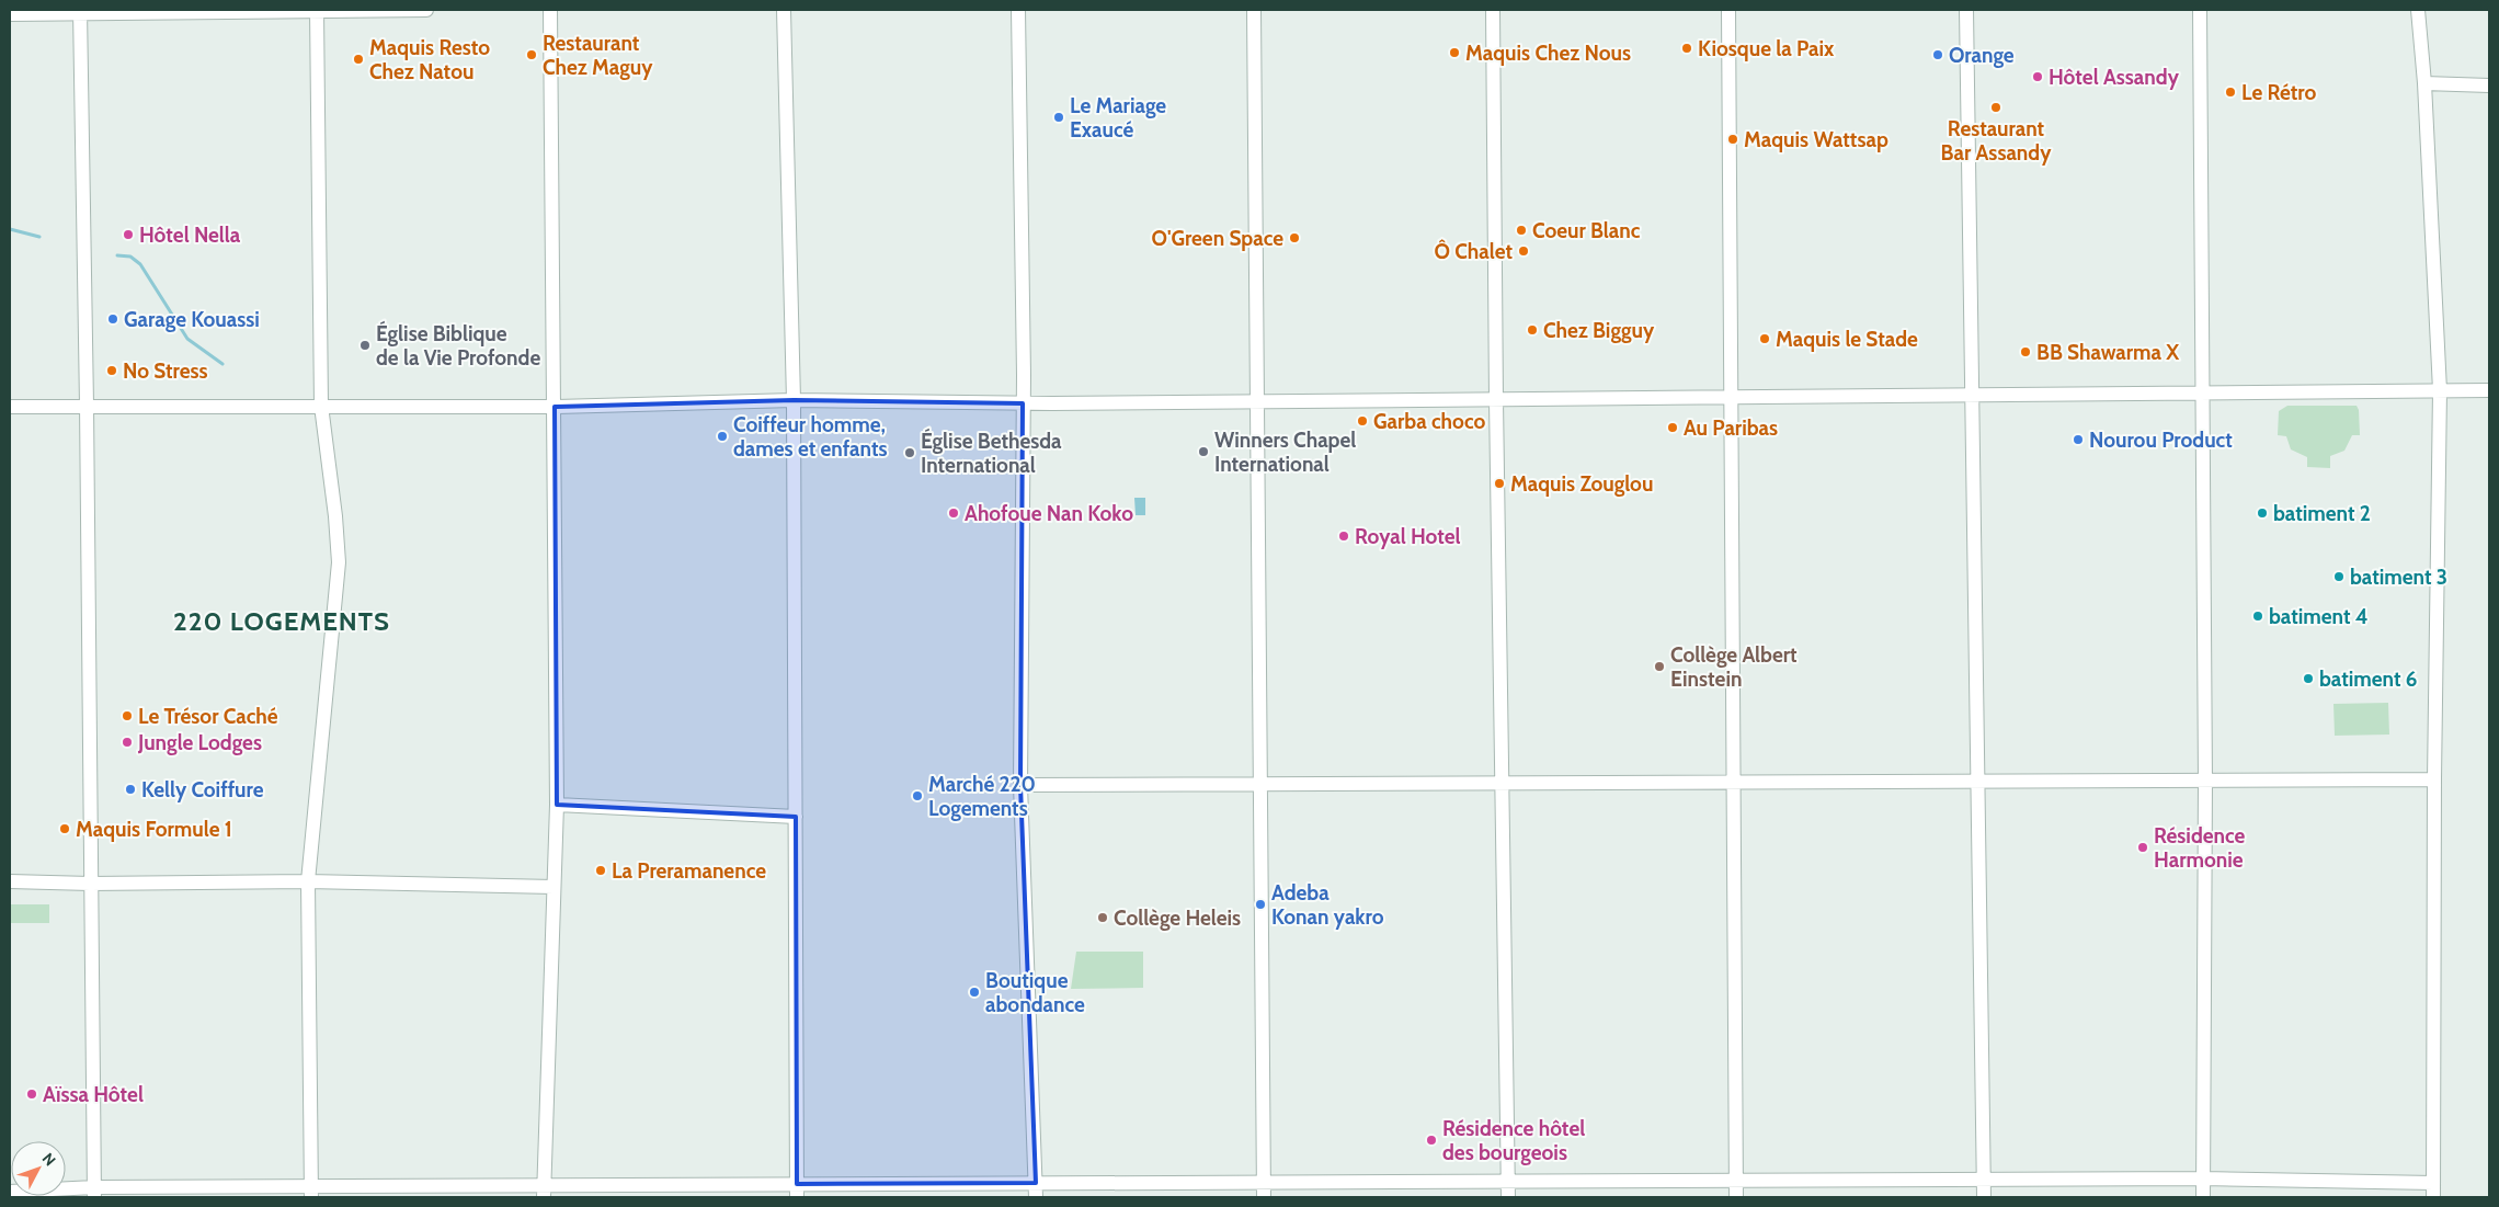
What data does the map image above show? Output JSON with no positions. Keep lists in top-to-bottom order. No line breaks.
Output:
{"districts":["220 LOGEMENTS"],"places":["Kiosque la Paix","Maquis Chez Nous","Restaurant Chez Maguy","Orange","Maquis Resto Chez Natou","Hôtel Assandy","Le Rétro","Restaurant Bar Assandy","Le Mariage Exaucé","Maquis Wattsap","Coeur Blanc","Hôtel Nella","O'Green Space","Ô Chalet","Garage Kouassi","Chez Bigguy","Maquis le Stade","Église Biblique de la Vie Profonde","BB Shawarma X","No Stress","Garba choco","Au Paribas","Coiffeur homme, dames et enfants","Nourou Product","Winners Chapel International","Église Bethesda International","Maquis Zouglou","Ahofoue Nan Koko","batiment 2","Royal Hotel","batiment 3","batiment 4","Collège Albert Einstein","batiment 6","Le Trésor Caché","Jungle Lodges","Kelly Coiffure","Marché 220 Logements","Maquis Formule 1","Résidence Harmonie","La Preramanence","Adeba Konan yakro","Collège Heleis","Boutique abondance","Aïssa Hôtel","Résidence hôtel des bourgeois"],"north":"top right"}
